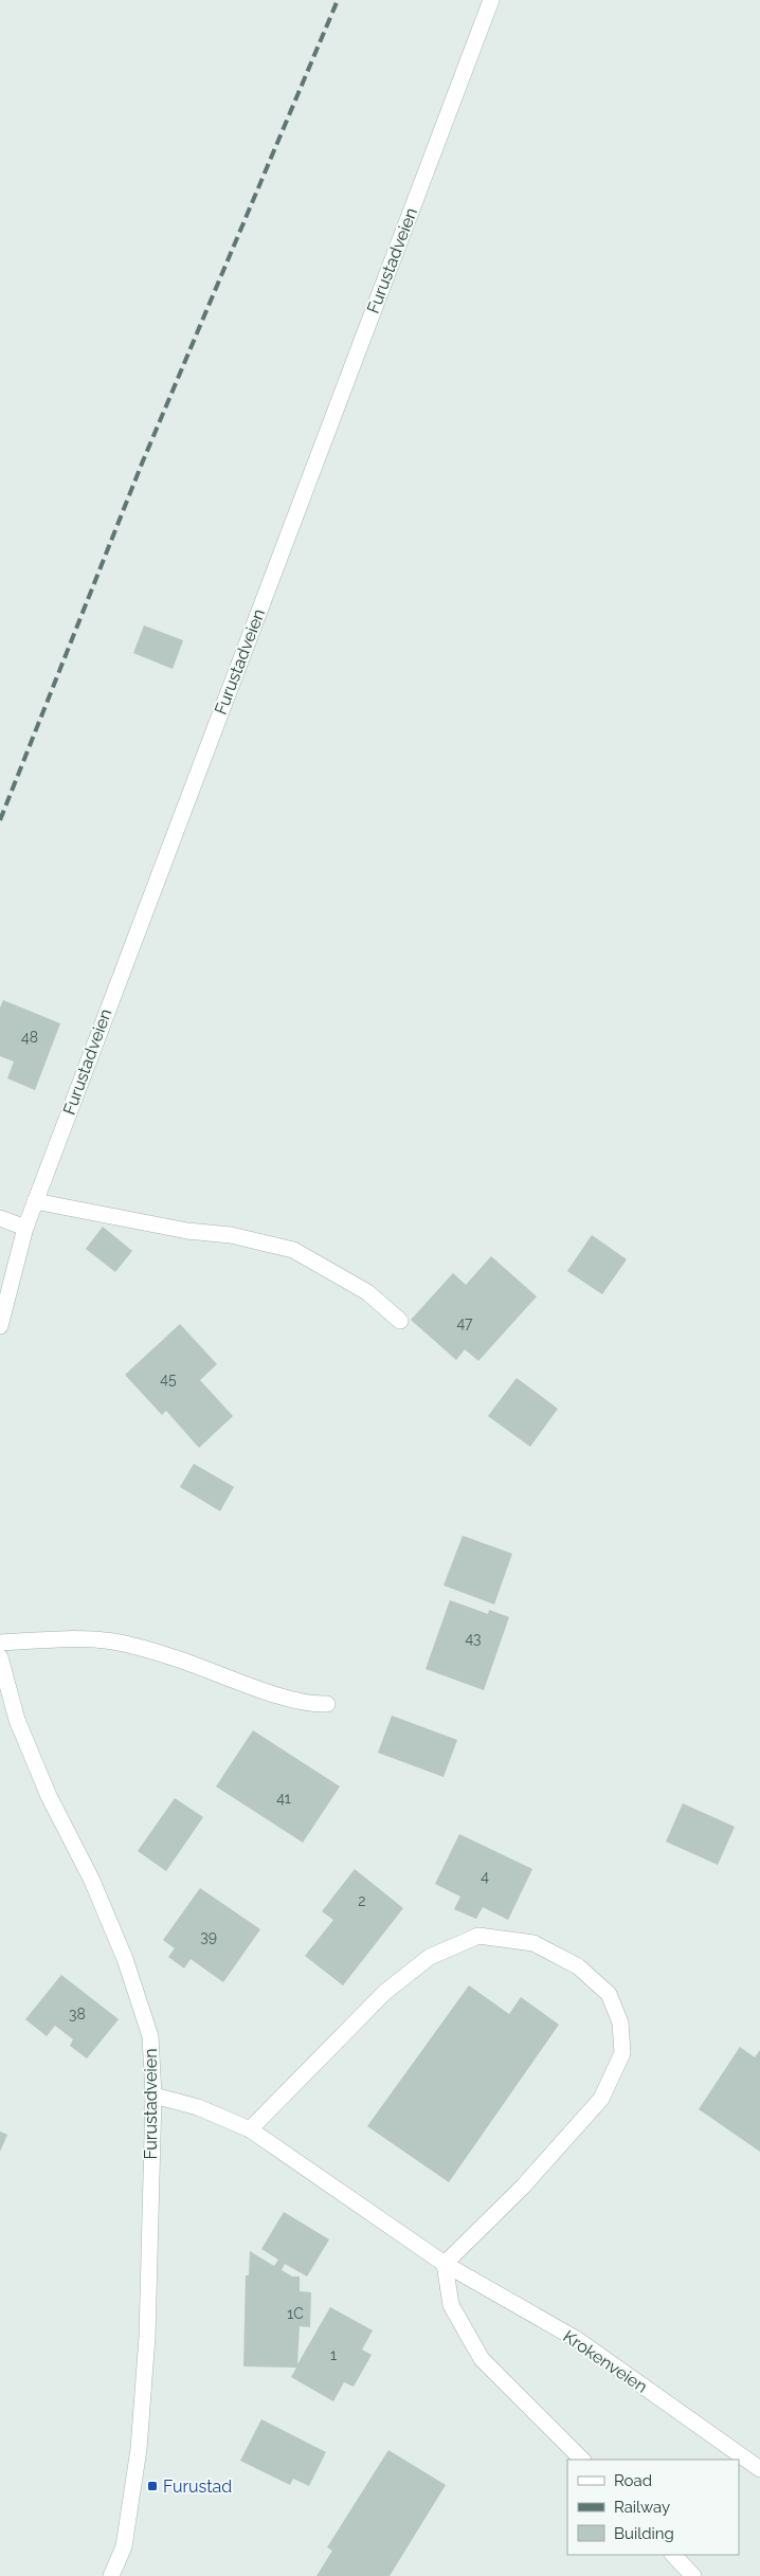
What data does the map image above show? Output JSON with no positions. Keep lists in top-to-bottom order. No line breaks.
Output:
{"streets":{"main road":["Furustadveien","Krokenveien"]},"crossings":[["Furustadveien","Krokenveien"]],"places":{"transit":["Furustad"]},"house_numbers":["48","47","45","43","41","4","2","39","38","1C","1"],"legend":["Road","Railway","Building"]}
